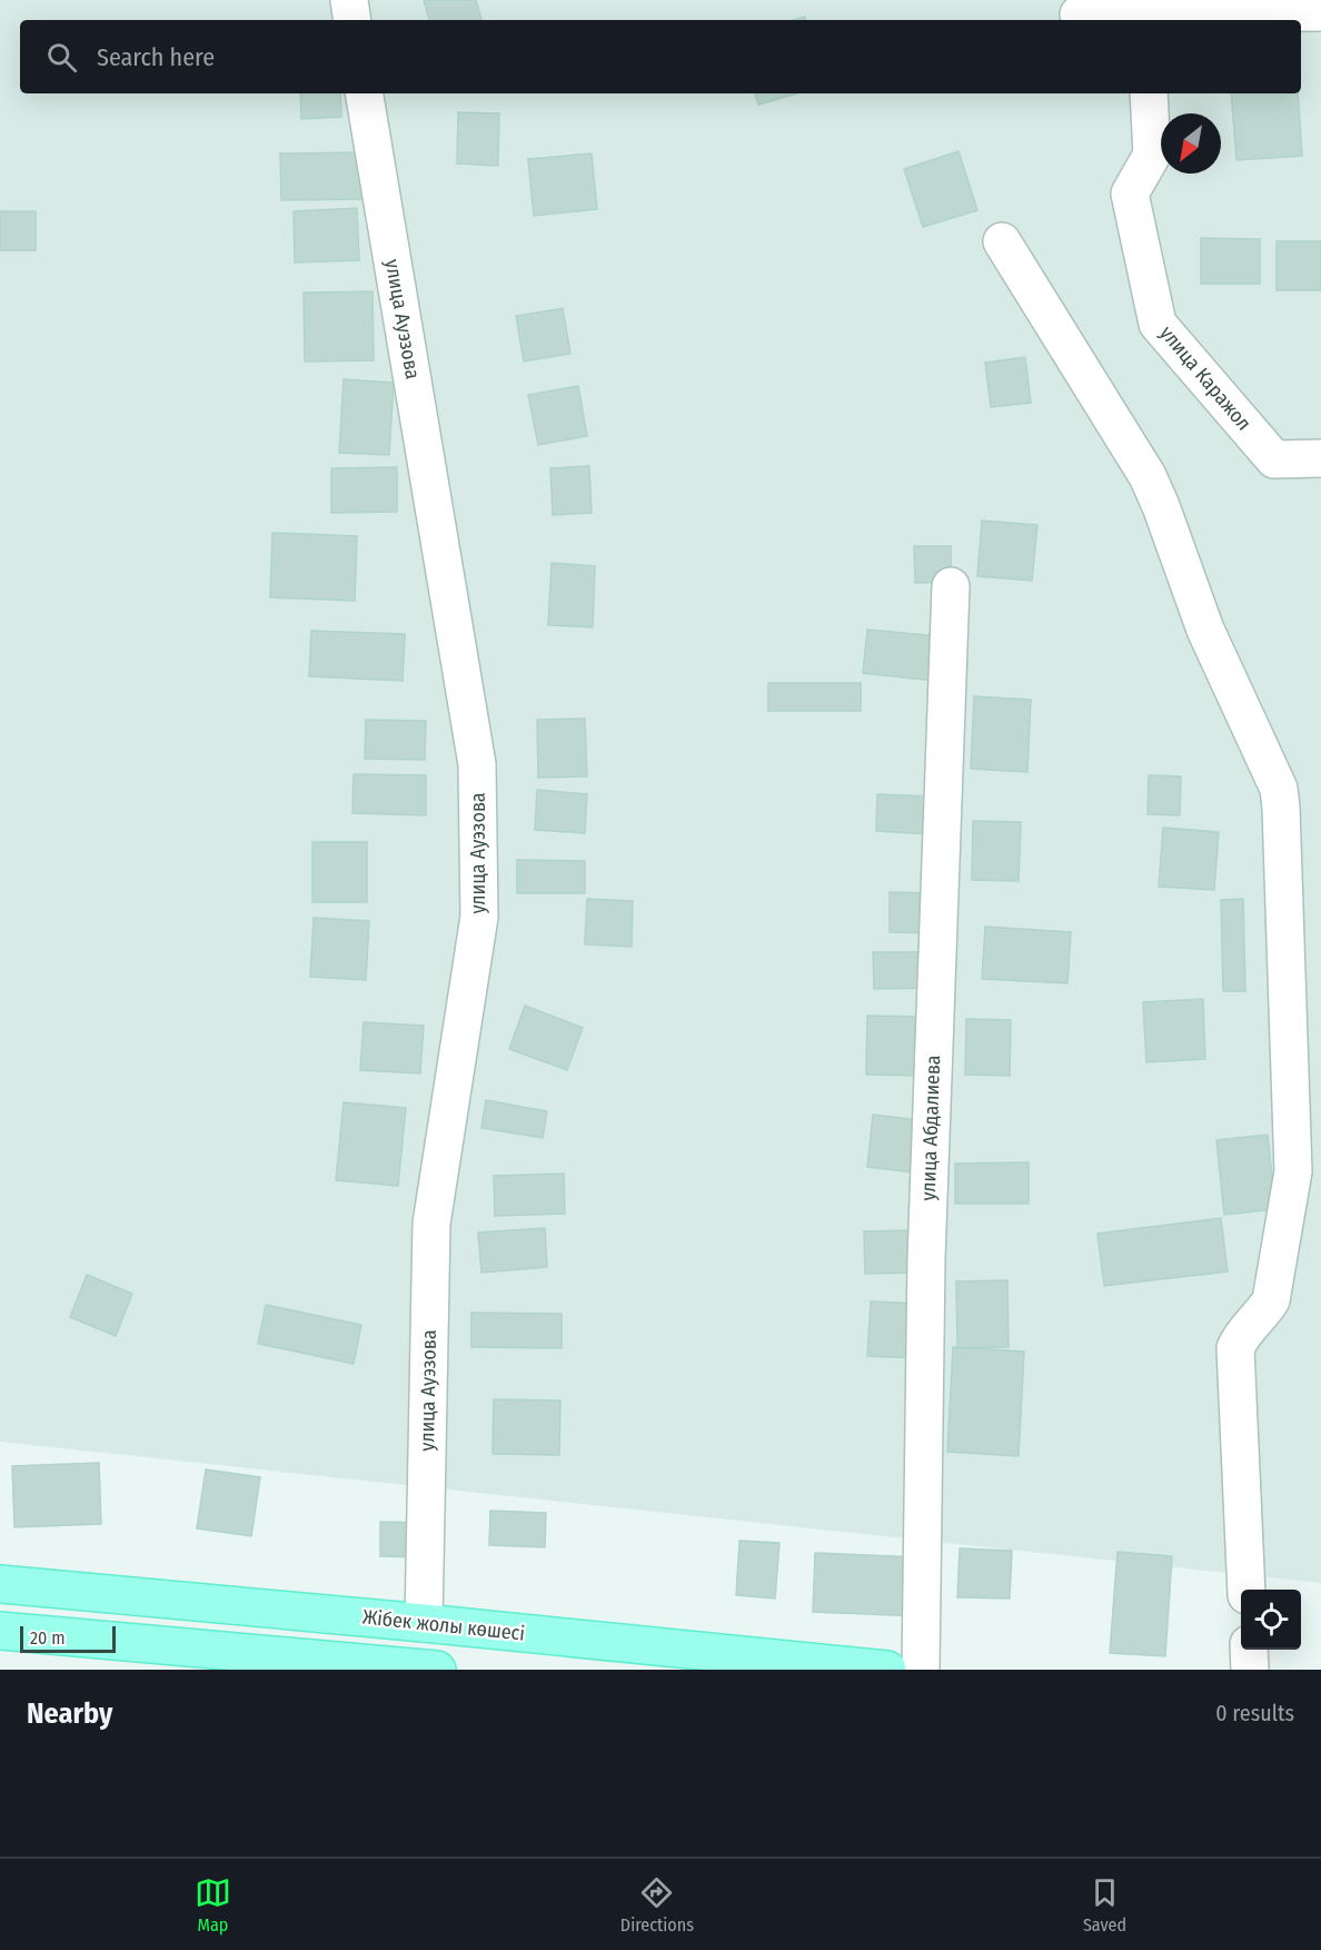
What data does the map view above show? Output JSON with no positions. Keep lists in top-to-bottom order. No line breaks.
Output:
{"streets":{"main road":["Жібек жолы көшесі"],"street":["улица Ауэзова","улица Каражол","улица Абдалиева"]},"crossings":[["улица Ауэзова","Жібек жолы көшесі"]],"scale_bar":"20 m","north":"bottom left","page":{"search":"Search here","scale":"20 m","heading":["Nearby","0 results"],"nav":["Map","Directions","Saved"]}}
